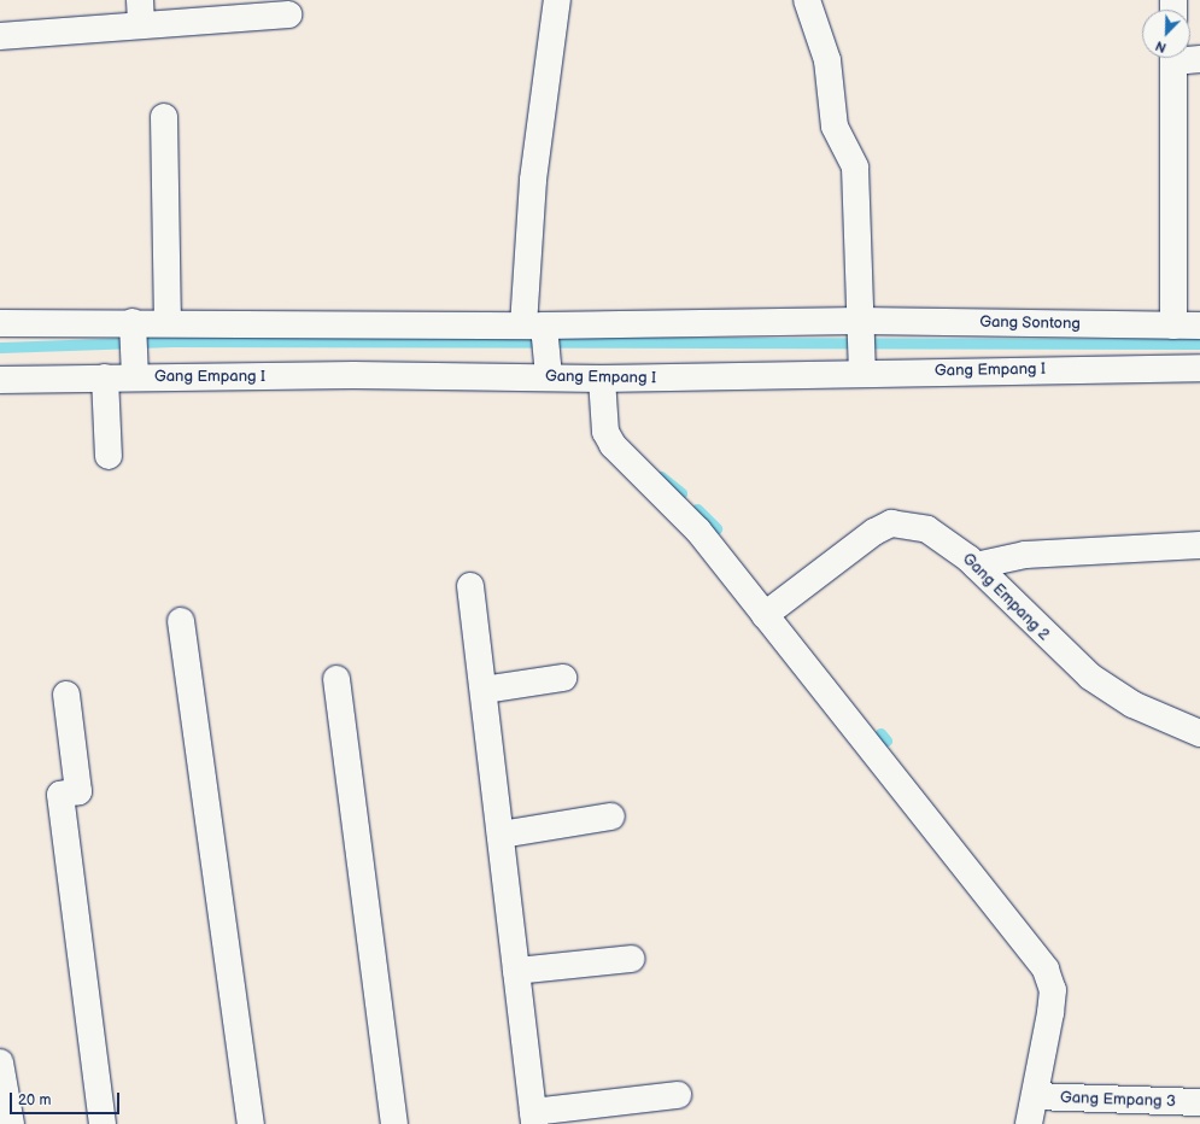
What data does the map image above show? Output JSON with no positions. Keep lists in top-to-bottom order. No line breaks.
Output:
{"streets":{"street":["Gang Sontong","Gang Empang I","Gang Empang 2","Gang Empang 3"]},"crossings":[["Gang Sontong","Gang Empang I"]],"scale_bar":"20 m","north":"bottom left"}
